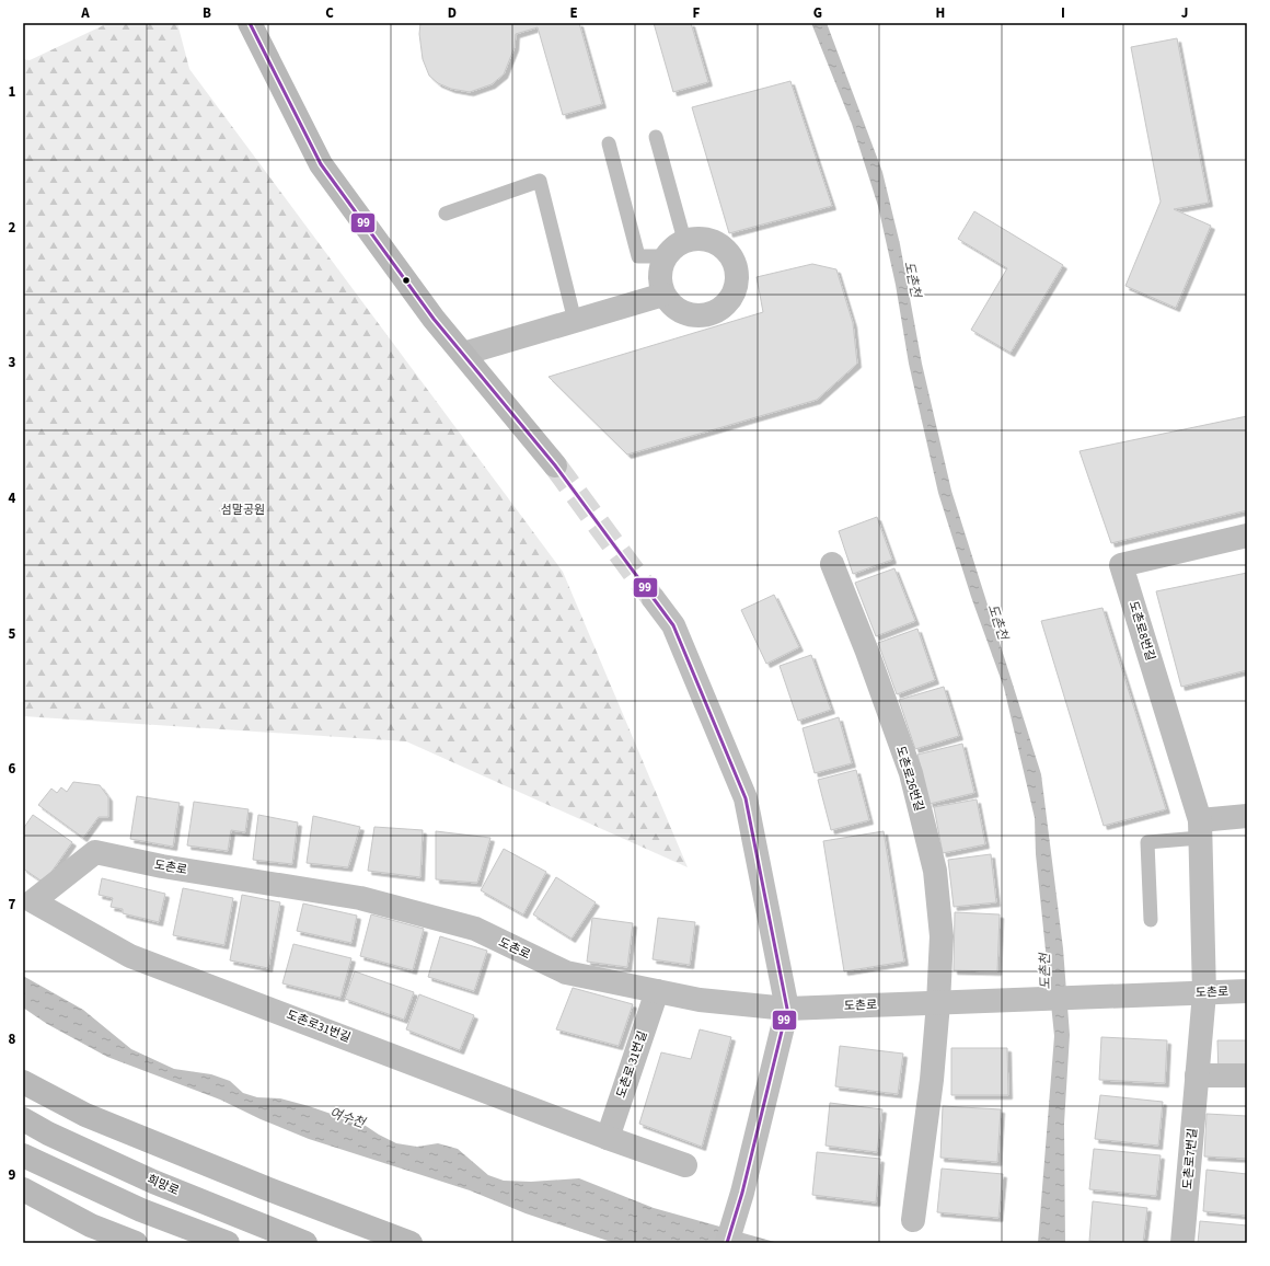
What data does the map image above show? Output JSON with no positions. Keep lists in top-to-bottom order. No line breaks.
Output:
{"streets":{"main road":["희망로"],"street":["도촌로8번길","도촌로26번길","도촌로","도촌로31번길","도촌로 31번길","도촌로7번길"]},"crossings":[["도촌로8번길","도촌로"],["도촌로8번길","도촌로7번길"],["도촌로26번길","도촌로"],["도촌로","도촌로31번길"],["도촌로","도촌로 31번길"],["도촌로","도촌로7번길"],["도촌로31번길","도촌로 31번길"]],"water":["도촌천","여수천"],"parks":["섬말공원"],"lines":["transit line 99"],"grid":{"columns":["A","B","C","D","E","F","G","H","I","J"],"rows":["1","2","3","4","5","6","7","8","9"]}}
